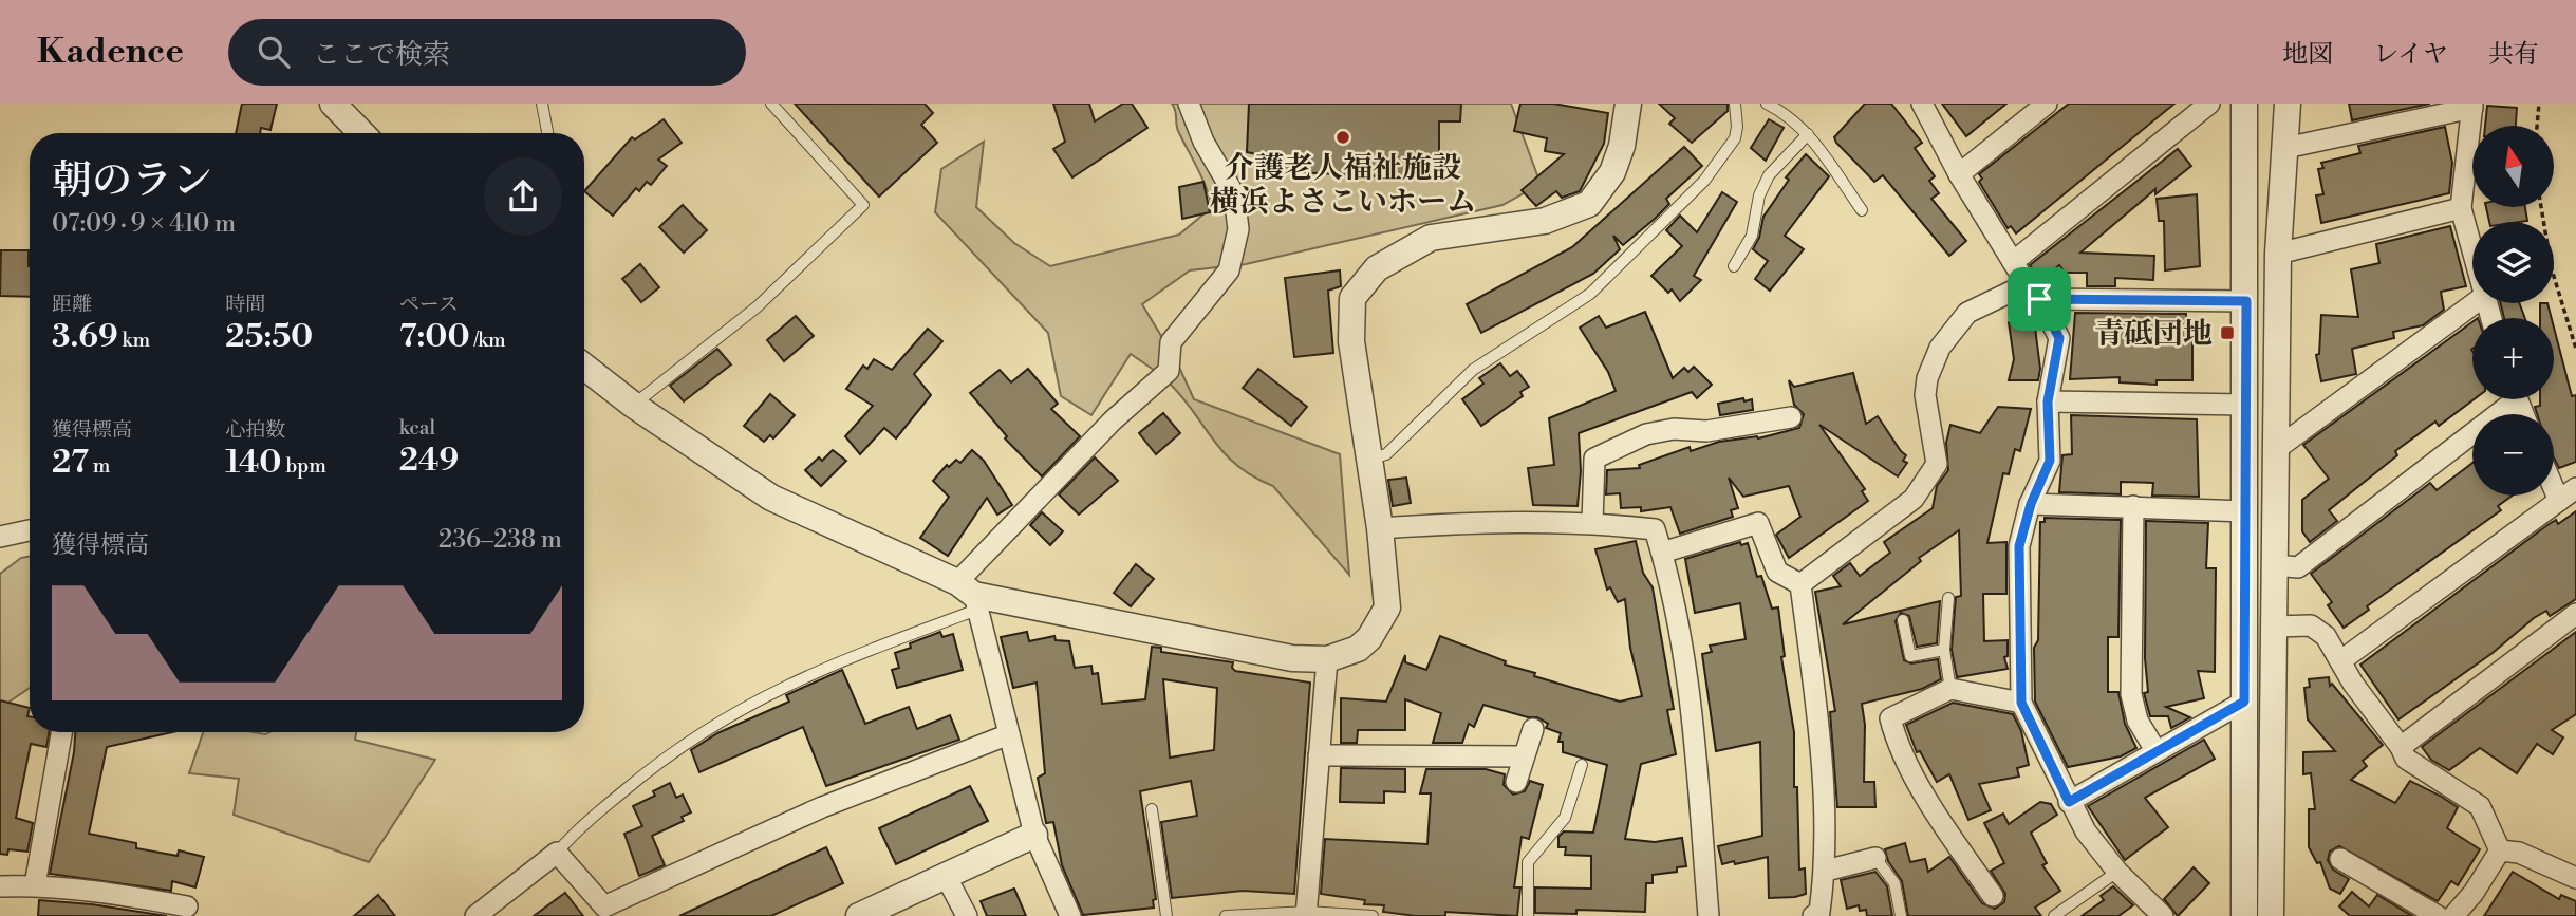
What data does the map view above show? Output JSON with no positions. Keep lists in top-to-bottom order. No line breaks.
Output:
{"places":{"other":["介護老人福祉施設 横浜よさこいホーム"],"transit":["青砥団地"]},"north":"top","page":{"header":"Kadence","search":"ここで検索","nav":["地図","レイヤ","共有"],"map_buttons":["+","−"],"heading":["朝のラン","07:09 · 9 × 410 m"],"stats":[["距離","3.69 km"],["時間","25:50"],["ペース","7:00 /km"],["獲得標高","27 m"],["心拍数","140 bpm"],["kcal","249"]],"chart":["獲得標高","236–238 m"]}}
